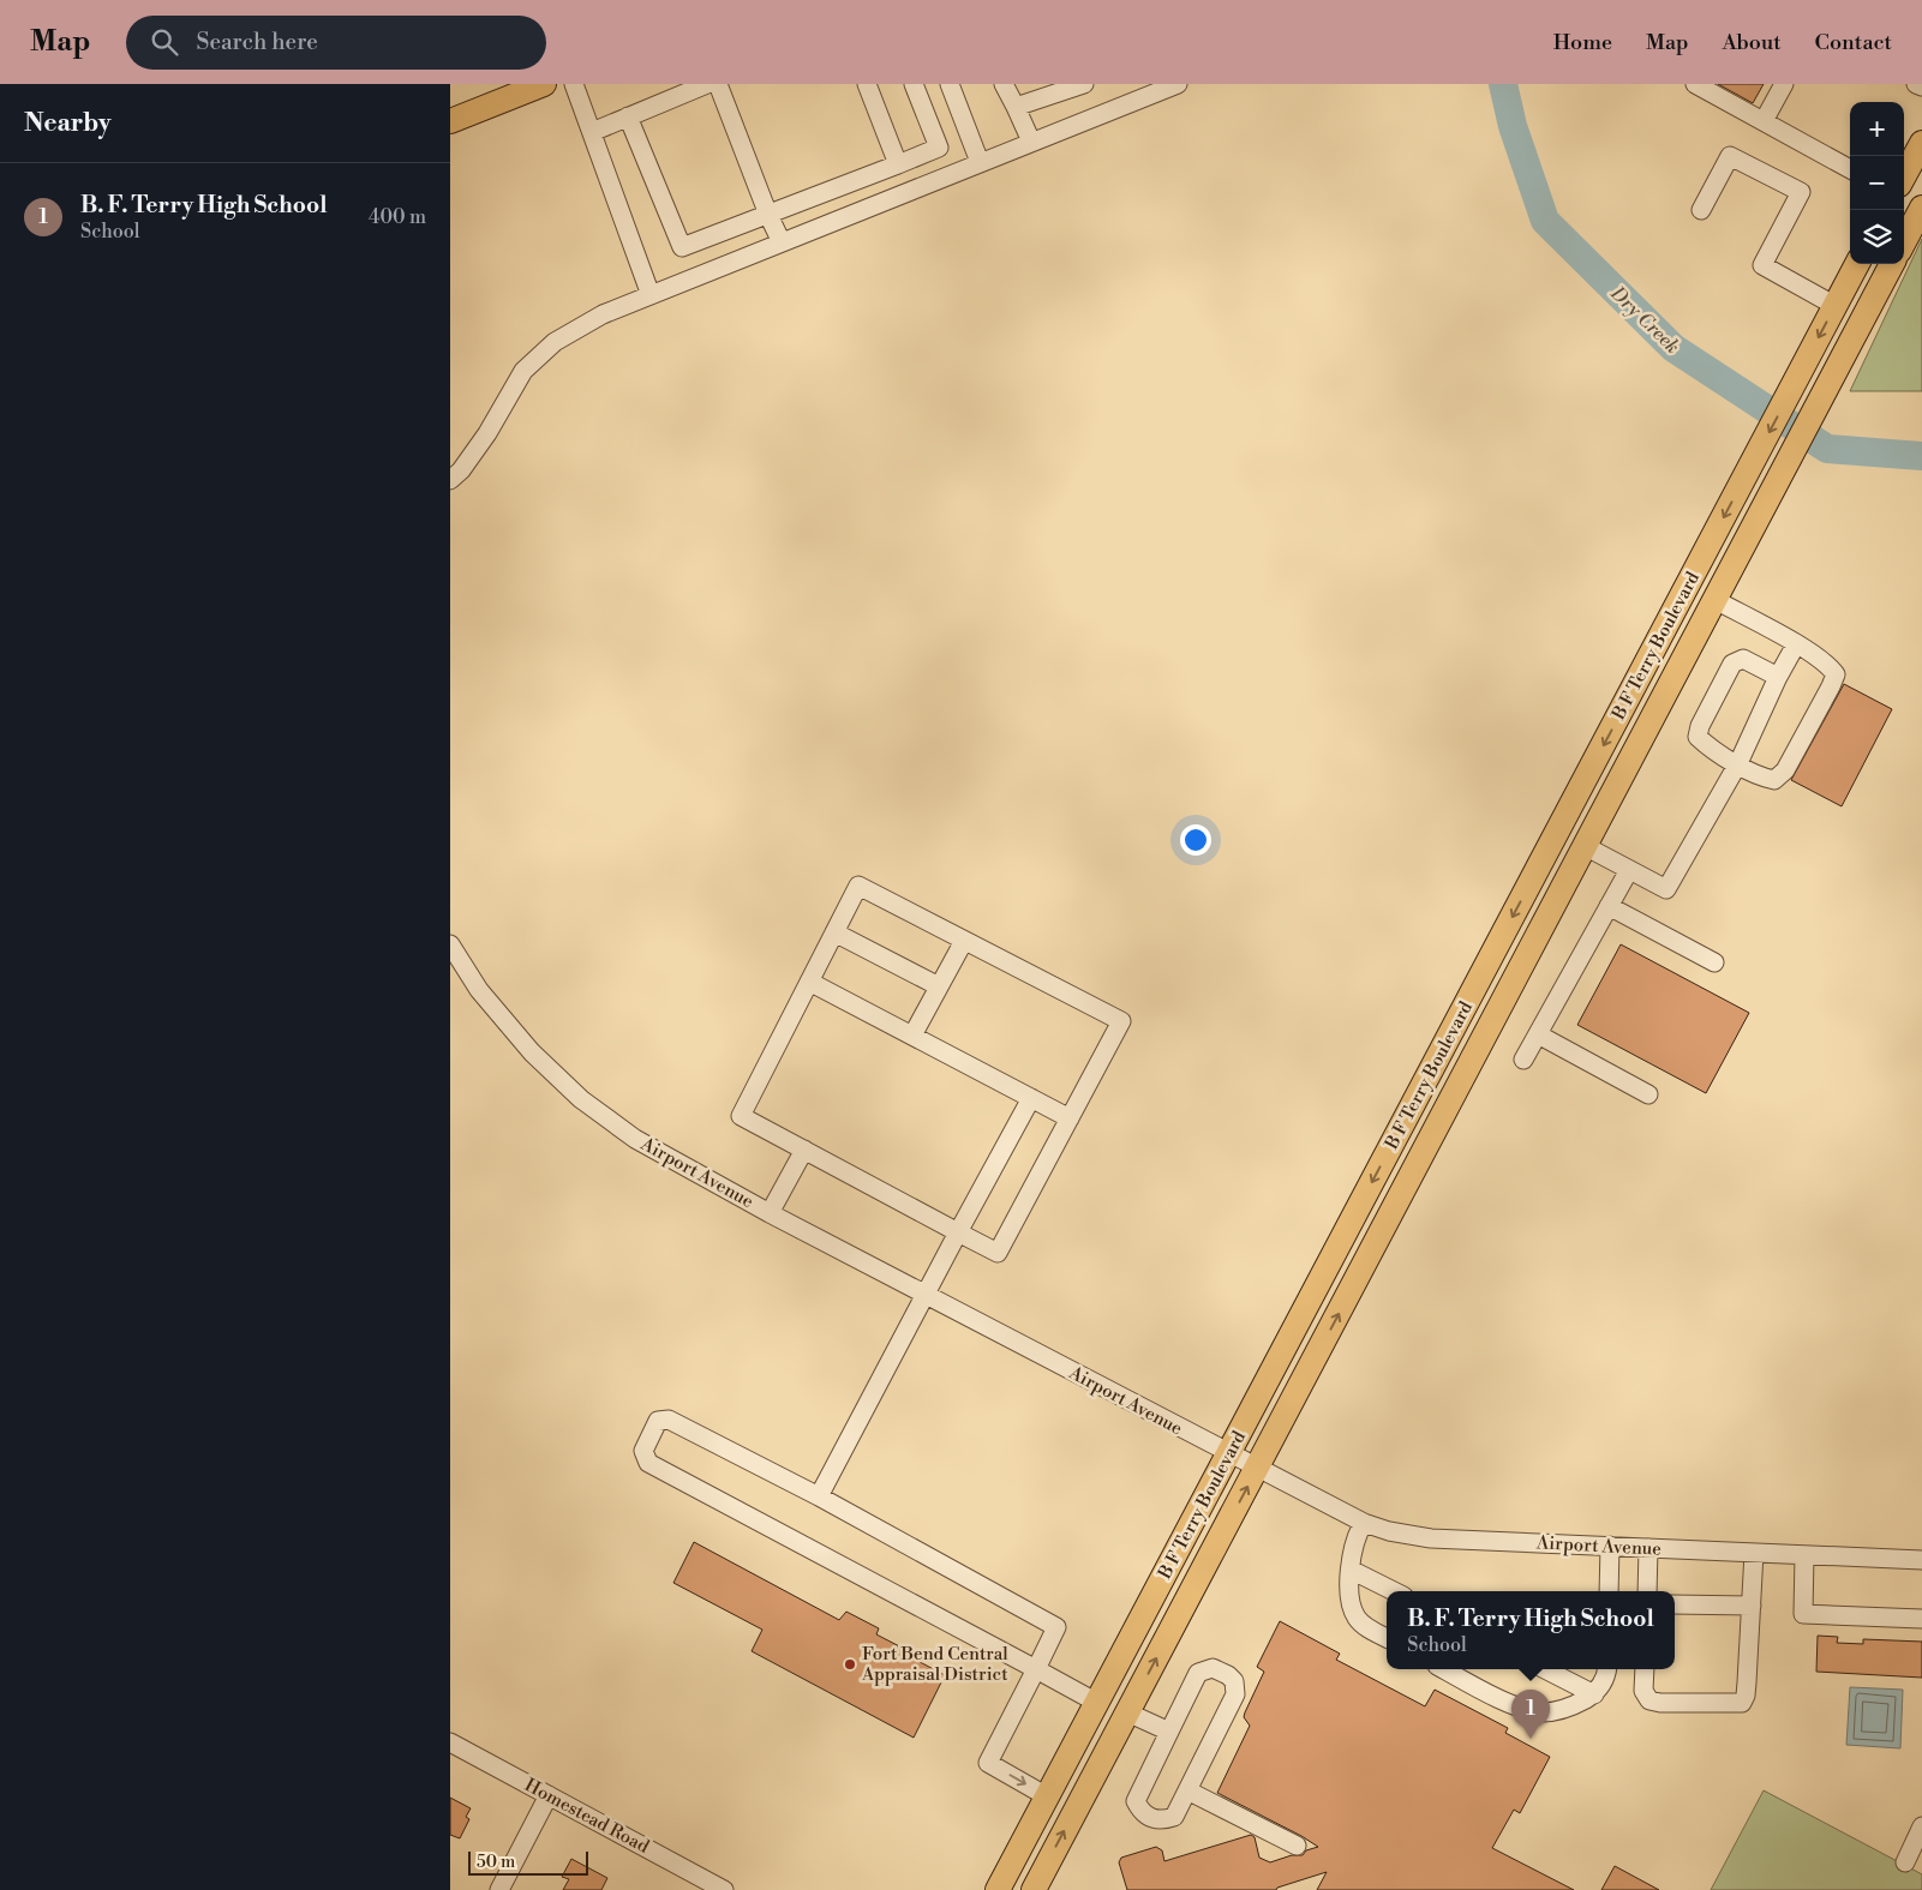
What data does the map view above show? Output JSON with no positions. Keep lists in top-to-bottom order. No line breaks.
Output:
{"streets":{"main road":["B F Terry Boulevard"],"street":["Airport Avenue","Homestead Road"]},"crossings":[["B F Terry Boulevard","Airport Avenue"]],"water":["Dry Creek"],"places":["Fort Bend Central Appraisal District"],"scale_bar":"50 m","page":{"header":"Map","search":"Search here","nav":["Home","Map","About","Contact"],"heading":"Nearby","map_buttons":["+","−"],"list":[{"mark":"1","name":"B. F. Terry High School","note":"School","value":"400 m"}],"popup":["B. F. Terry High School","School"],"pins":"1","scale":"50 m"}}
